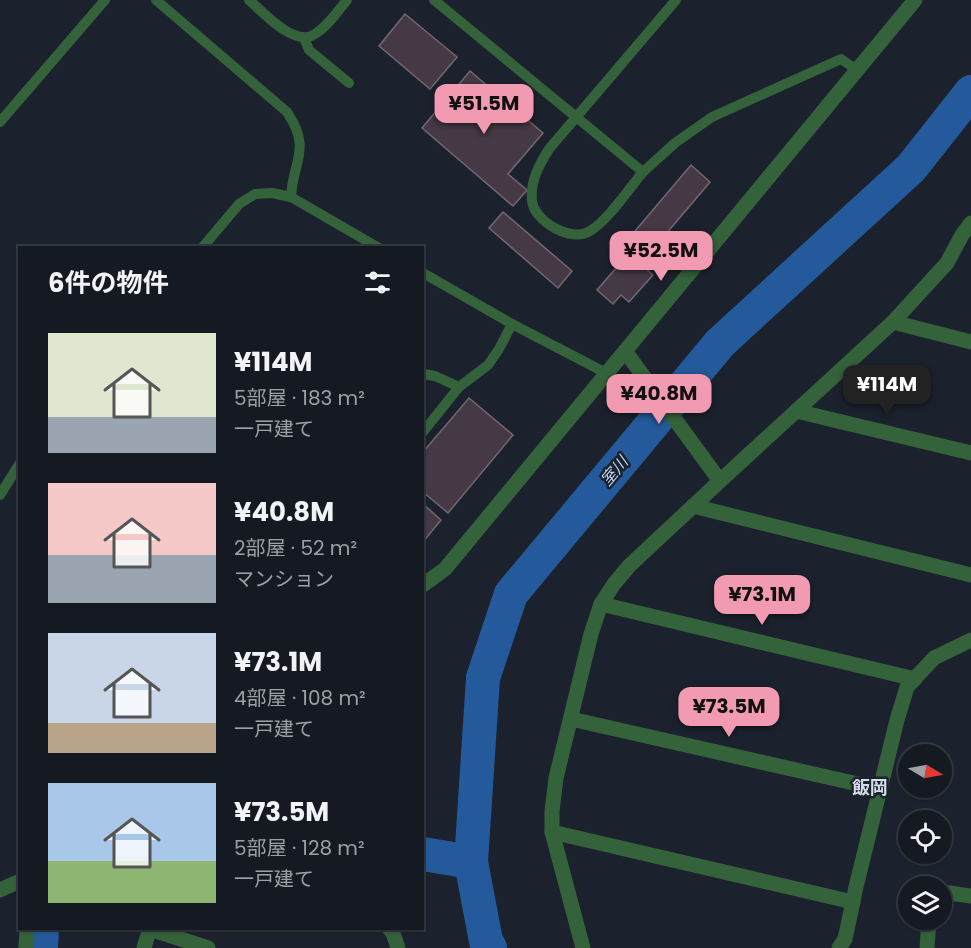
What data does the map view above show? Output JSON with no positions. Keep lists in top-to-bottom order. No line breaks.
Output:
{"districts":["飯岡"],"water":["室川"],"north":"right","page":{"price":["¥51.5M","¥52.5M","¥114M","¥40.8M","¥73.1M","¥73.5M"],"heading":"6件の物件","list":[{"name":"¥114M","note":"5部屋 · 183 m² · 一戸建て"},{"name":"¥40.8M","note":"2部屋 · 52 m² · マンション"},{"name":"¥73.1M","note":"4部屋 · 108 m² · 一戸建て"},{"name":"¥73.5M","note":"5部屋 · 128 m² · 一戸建て"}]}}
